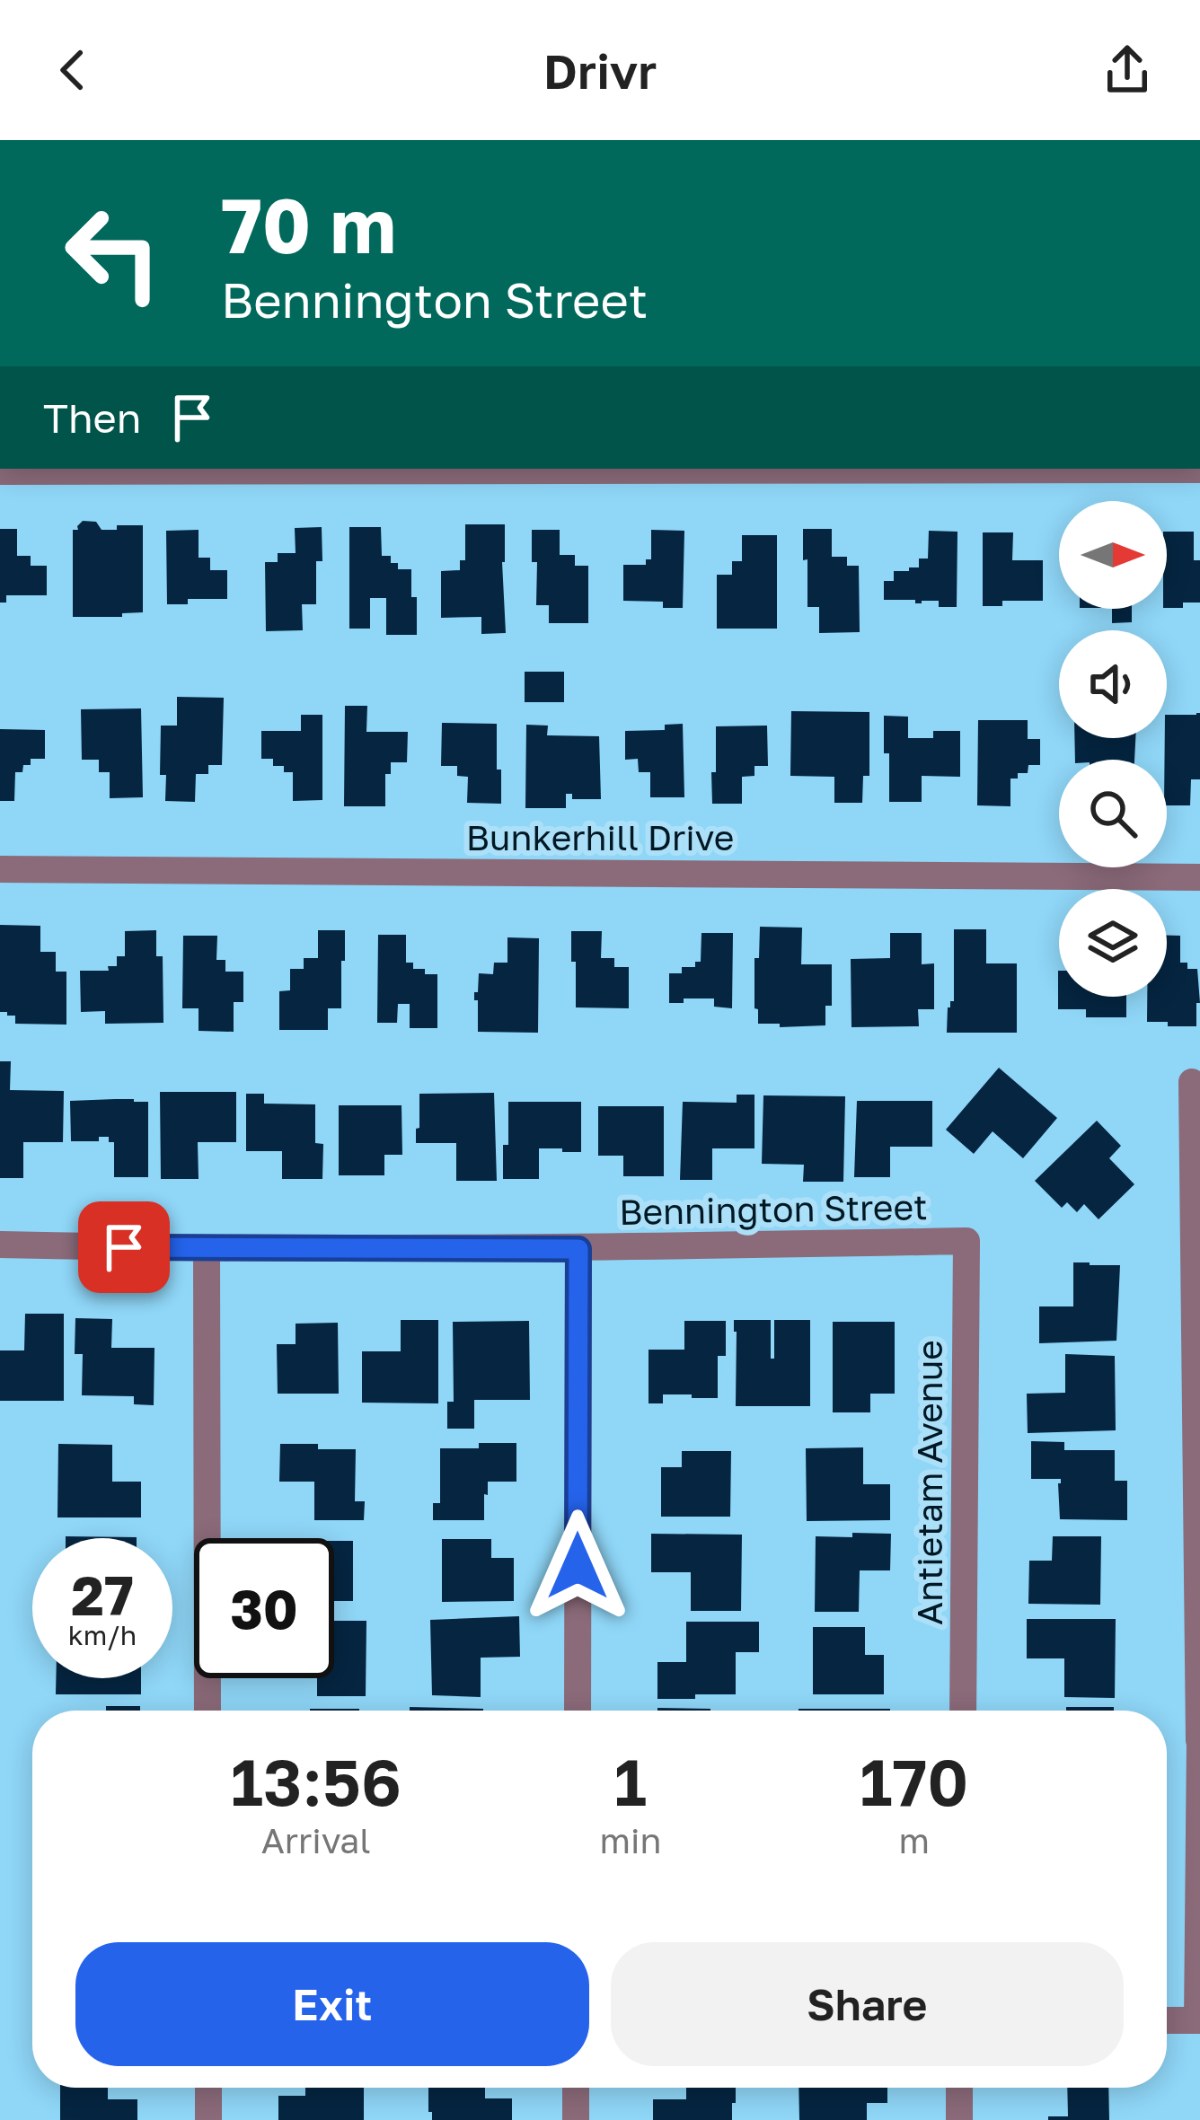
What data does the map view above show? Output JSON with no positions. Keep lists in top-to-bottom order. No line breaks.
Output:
{"streets":{"street":["Bunkerhill Drive","Bennington Street","Antietam Avenue"]},"crossings":[["Bennington Street","Antietam Avenue"]],"north":"right","page":{"header":"Drivr","turn":["70 m","Bennington Street"],"then":"Then","speed":"27 km/h","limit":"30","eta":["13:56","Arrival","1","min","170","m"],"buttons":["Exit","Share"]}}
